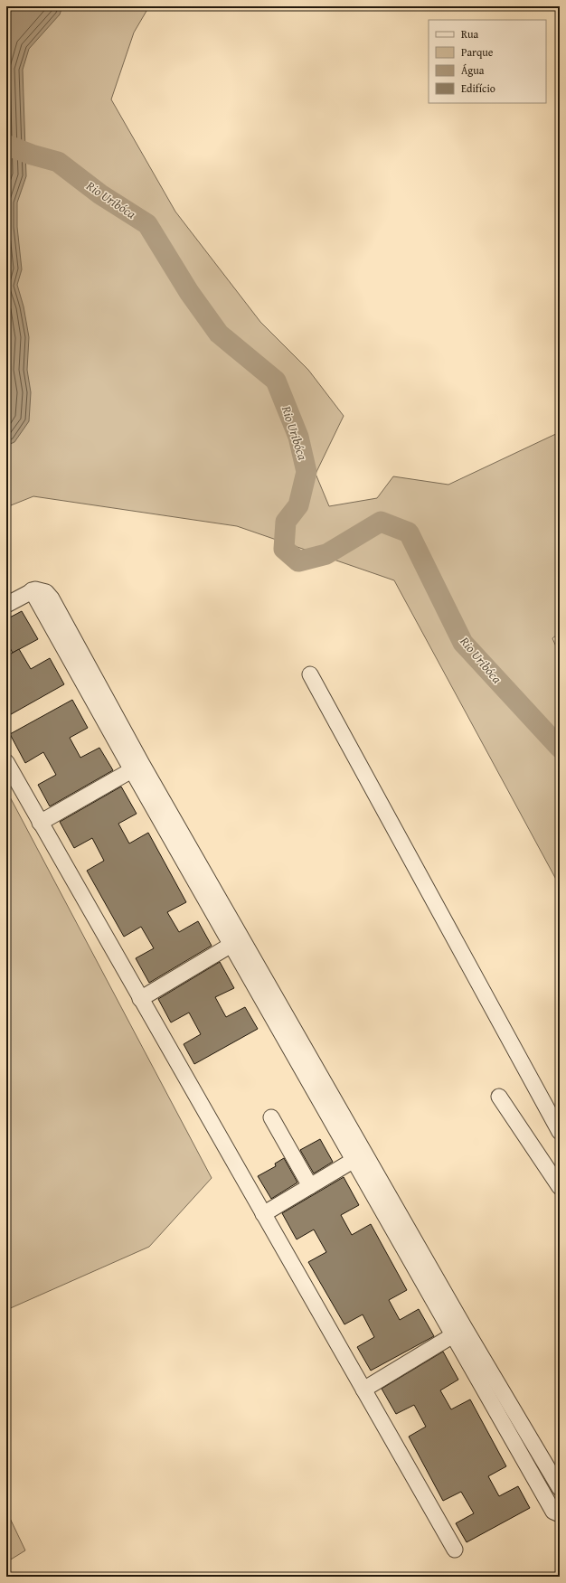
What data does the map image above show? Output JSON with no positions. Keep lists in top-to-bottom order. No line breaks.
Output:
{"water":["Rio Uribóca"],"legend":["Rua","Parque","Água","Edifício"]}
